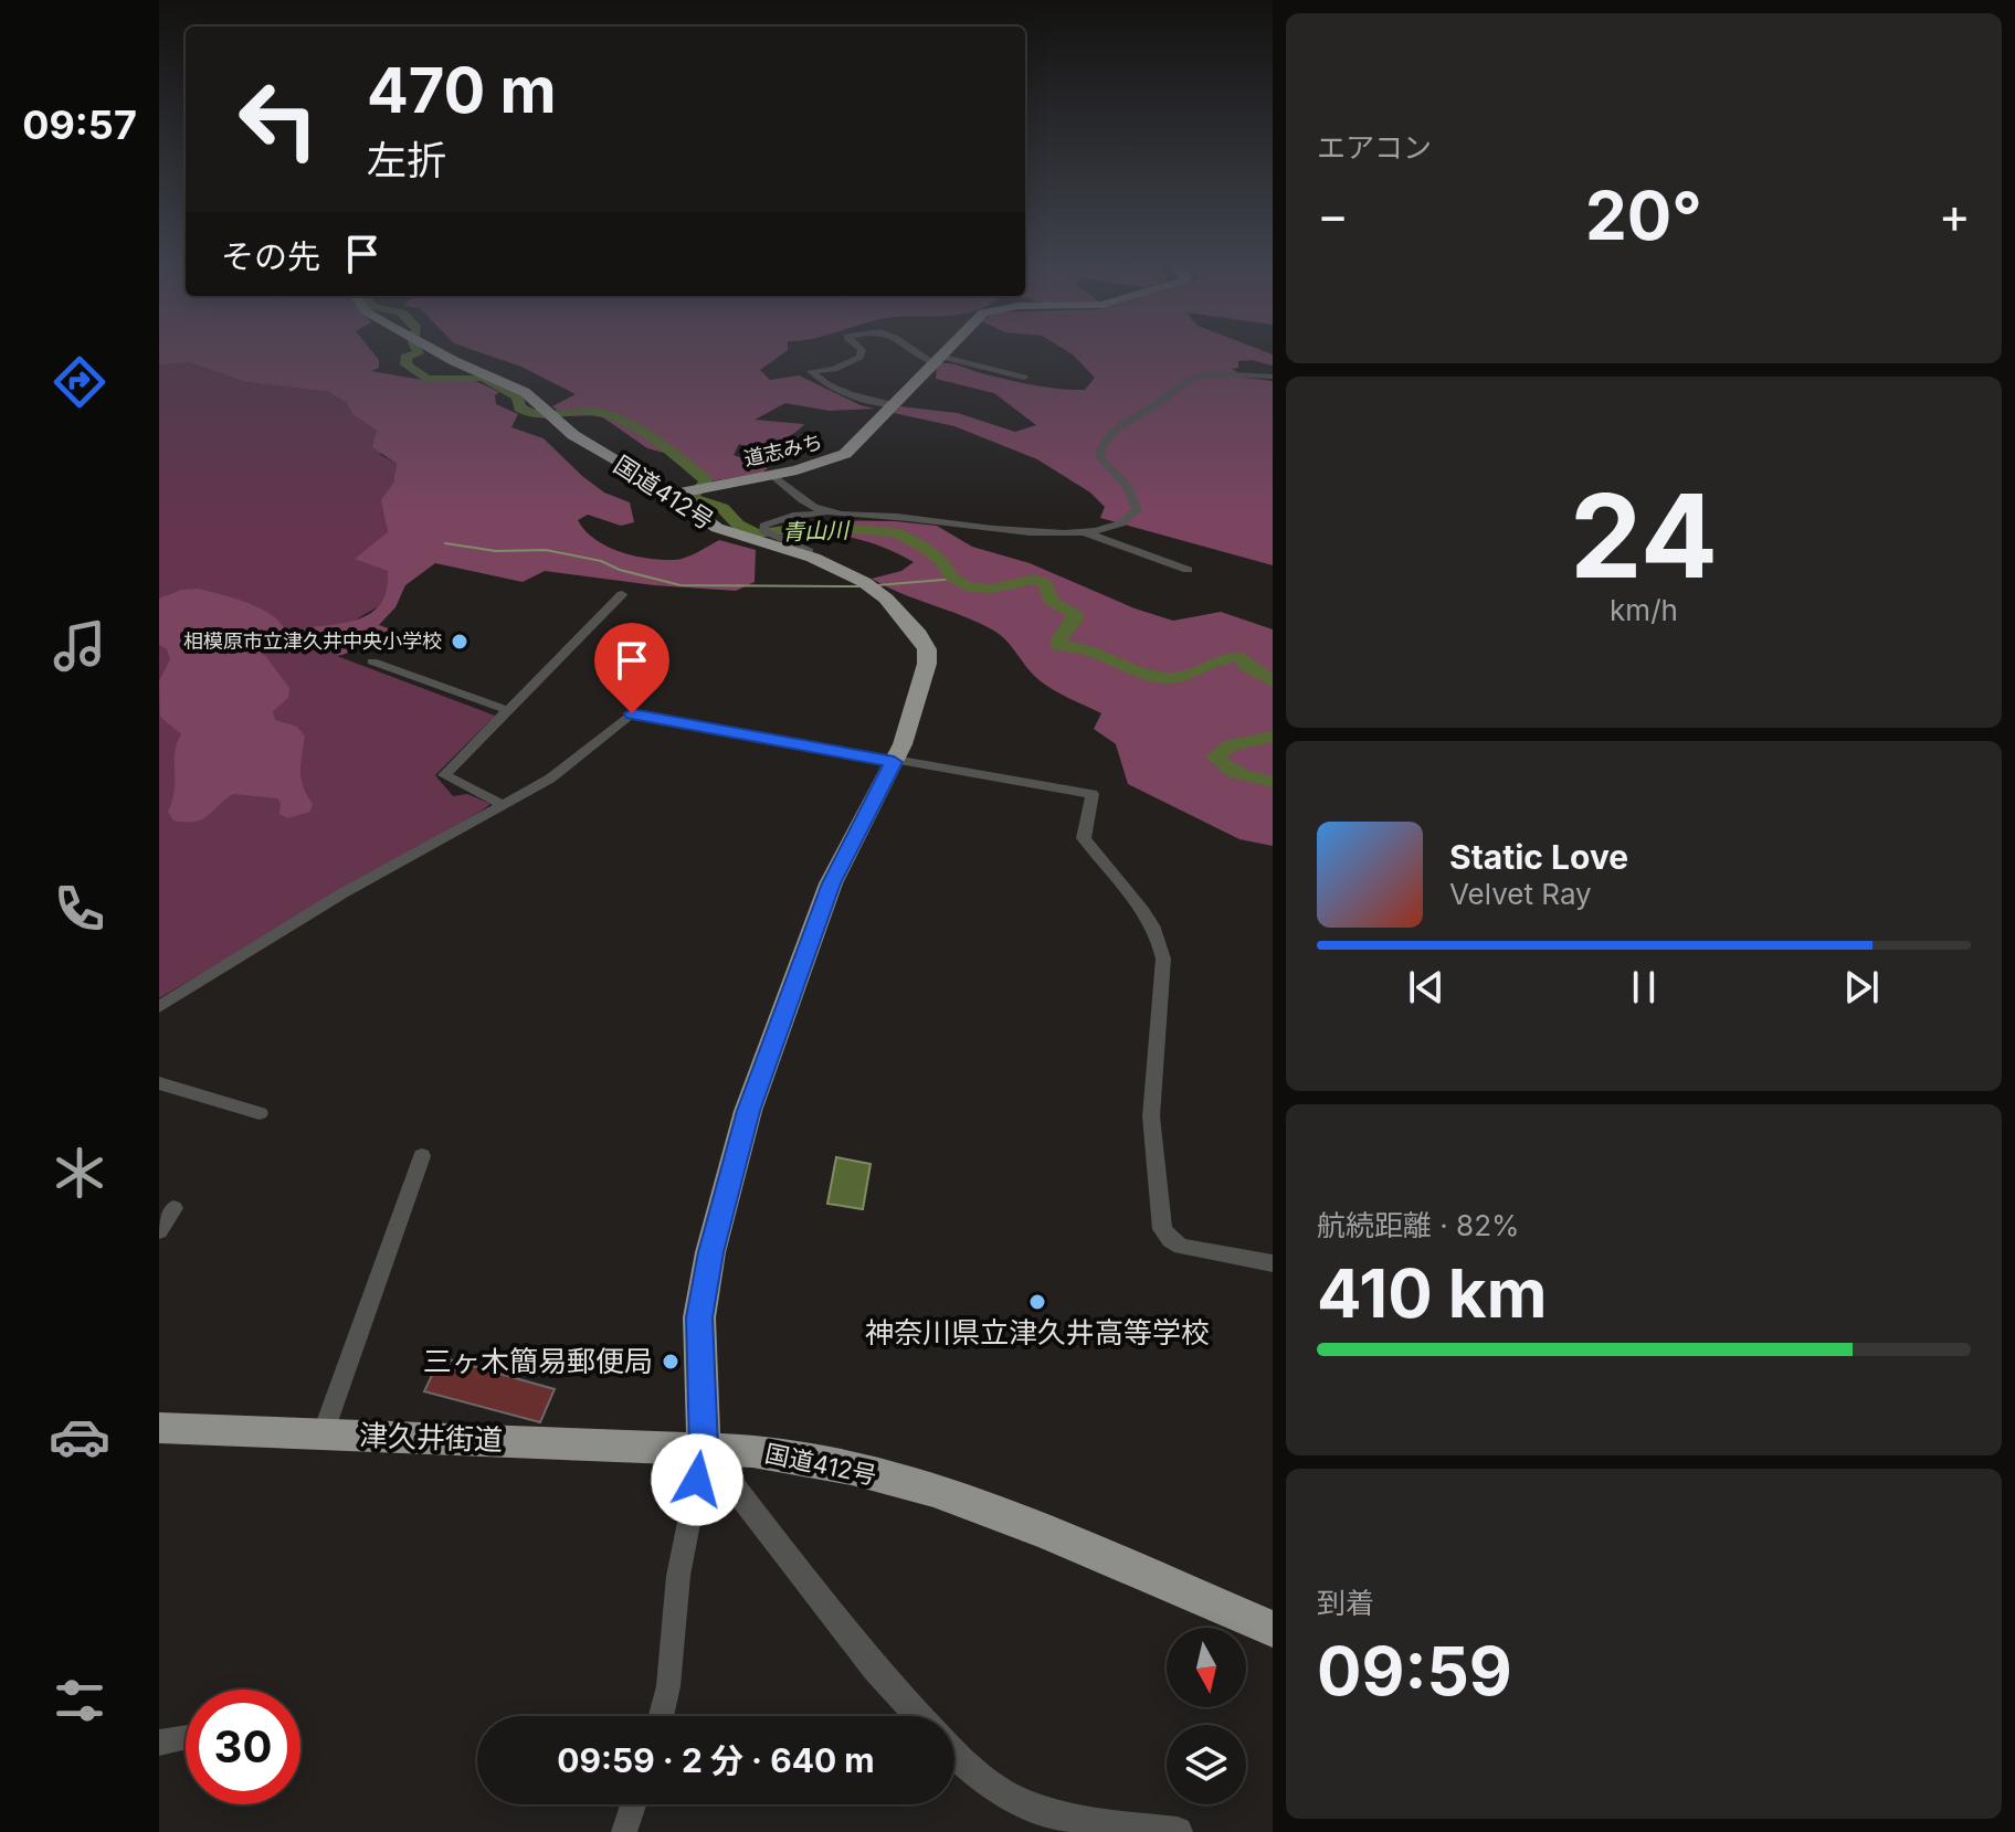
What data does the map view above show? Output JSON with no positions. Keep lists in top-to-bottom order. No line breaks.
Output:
{"streets":{"highway":["道志みち","国道412号","津久井街道"]},"crossings":[["道志みち","国道412号"],["国道412号","津久井街道"]],"water":["青山川"],"places":["相模原市立津久井中央小学校","神奈川県立津久井高等学校","三ヶ木簡易郵便局"],"north":"bottom","page":{"tabs":"09:57","tile":["エアコン",["24","km/h"],["航続距離 · 82%","410 km"],["到着","09:59"]],"turn":["470 m","左折"],"heat":["−","20°","+"],"then":"その先","song":["Static Love","Velvet Ray"],"limit":"30","trip":"09:59 · 2 分 · 640 m"}}
